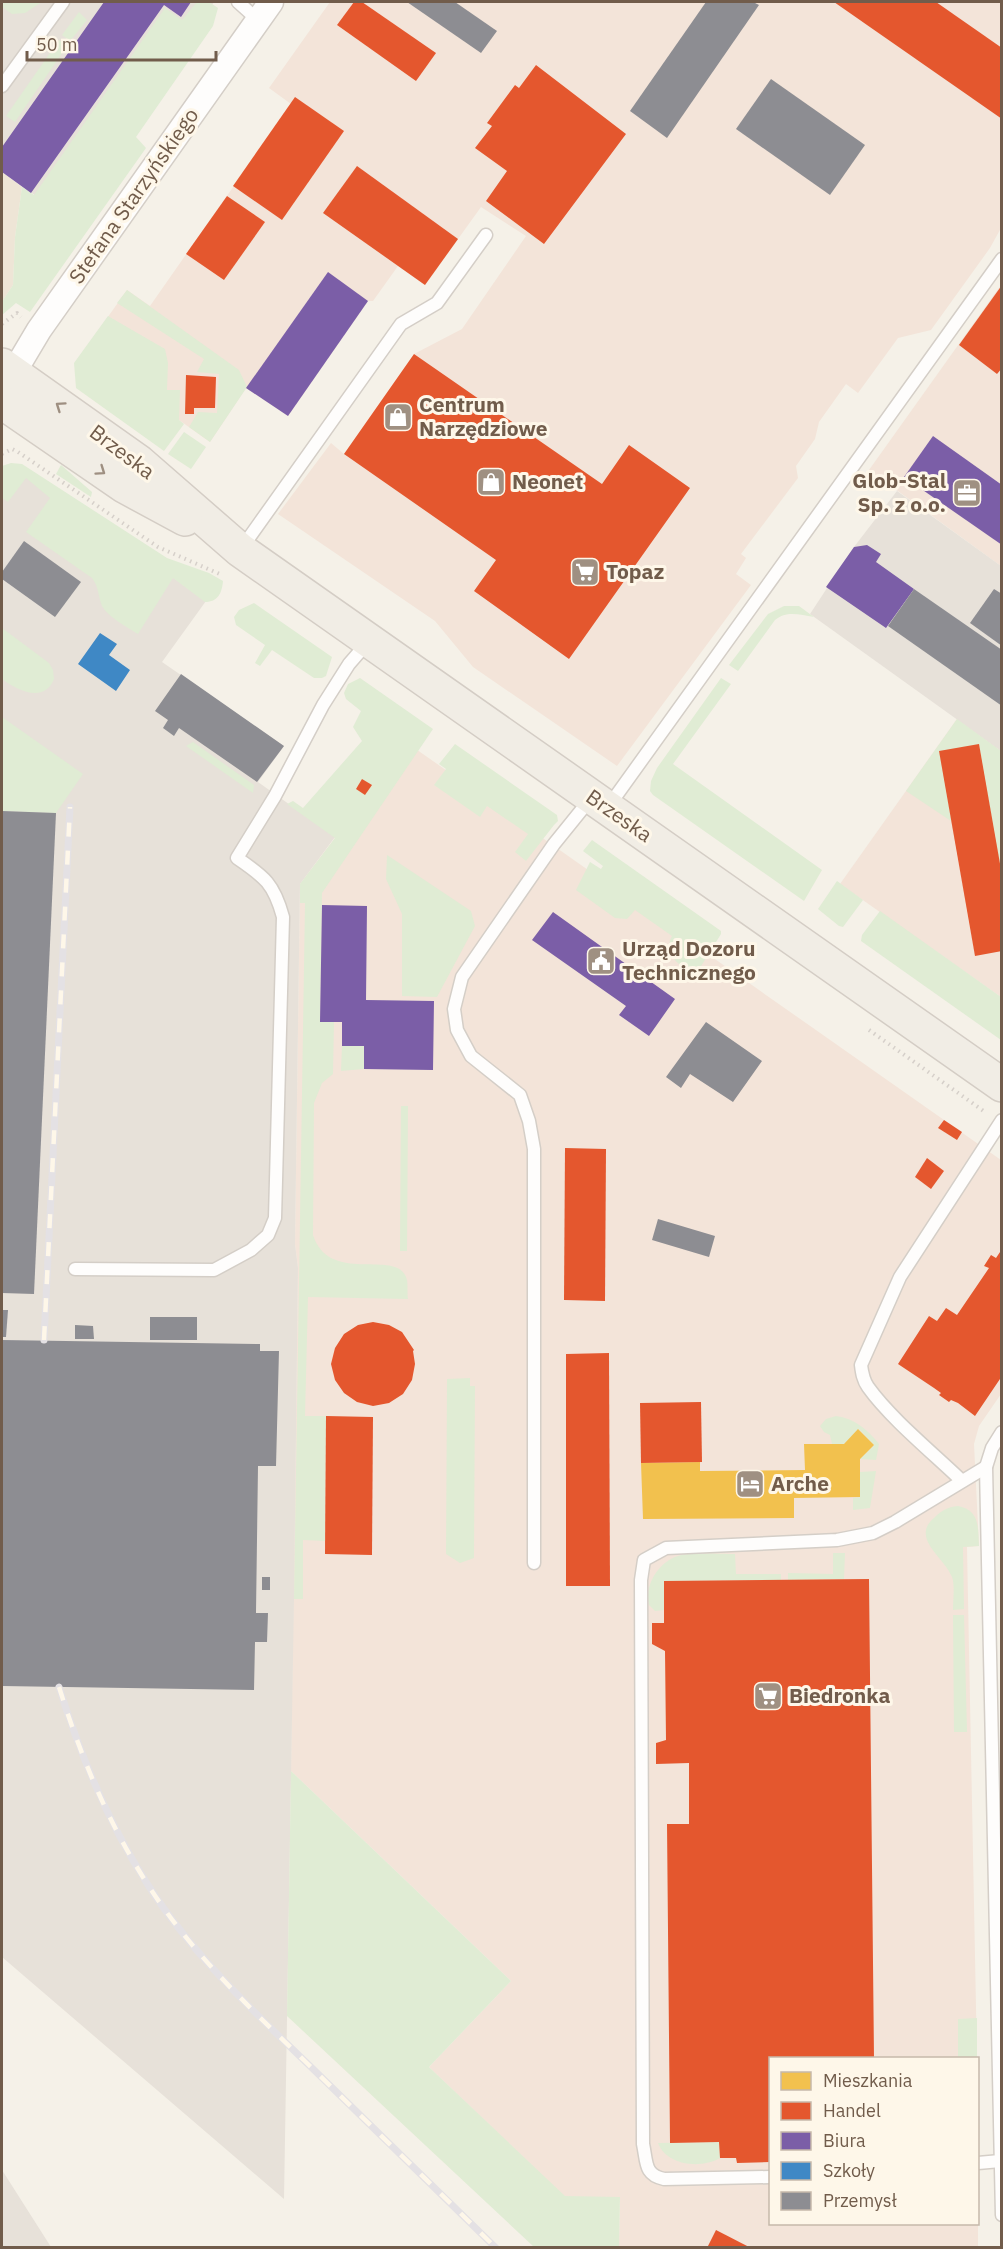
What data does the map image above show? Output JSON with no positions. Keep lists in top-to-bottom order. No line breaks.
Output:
{"streets":{"main road":["Brzeska"],"street":["Stefana Starzyńskiego"]},"crossings":[["Stefana Starzyńskiego","Brzeska"]],"places":{"shop":["Centrum Narzędziowe","Neonet"],"office":["Glob-Stal Sp. z o.o."],"supermarket":["Topaz","Biedronka"],"public building":["Urząd Dozoru Technicznego"],"hotel":["Arche"]},"legend":["Mieszkania","Handel","Biura","Szkoły","Przemysł"],"scale_bar":"50 m"}
